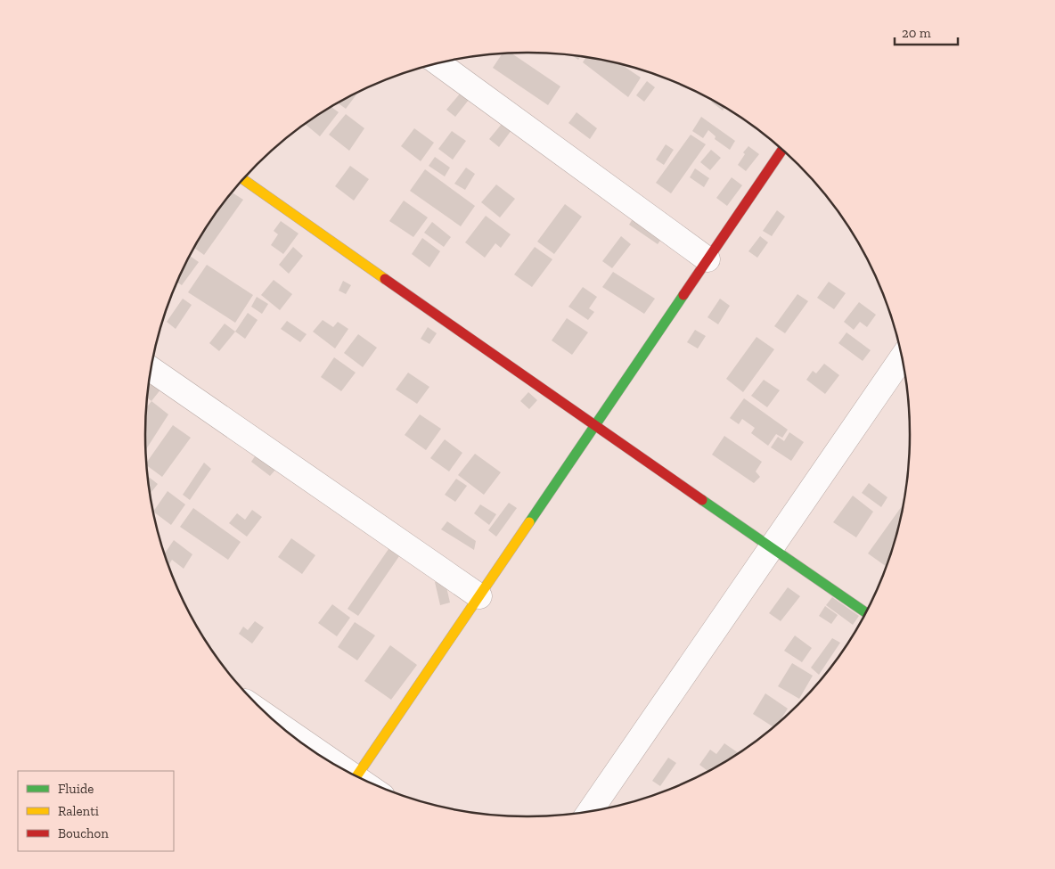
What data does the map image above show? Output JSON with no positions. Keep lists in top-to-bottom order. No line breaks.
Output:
{"legend":["Fluide","Ralenti","Bouchon"],"scale_bar":"20 m"}
